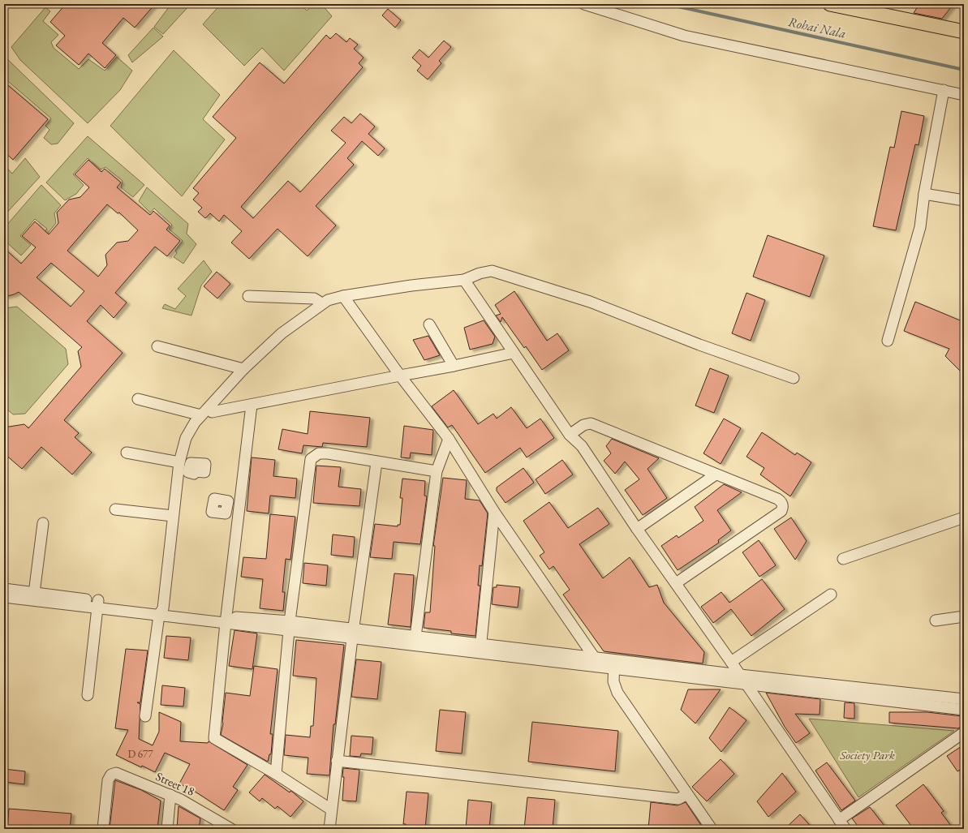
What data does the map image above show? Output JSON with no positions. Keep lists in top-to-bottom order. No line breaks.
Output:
{"streets":{"street":["Street 18"]},"water":["Rohai Nala"],"parks":["Society Park"],"house_numbers":["D 677"]}
